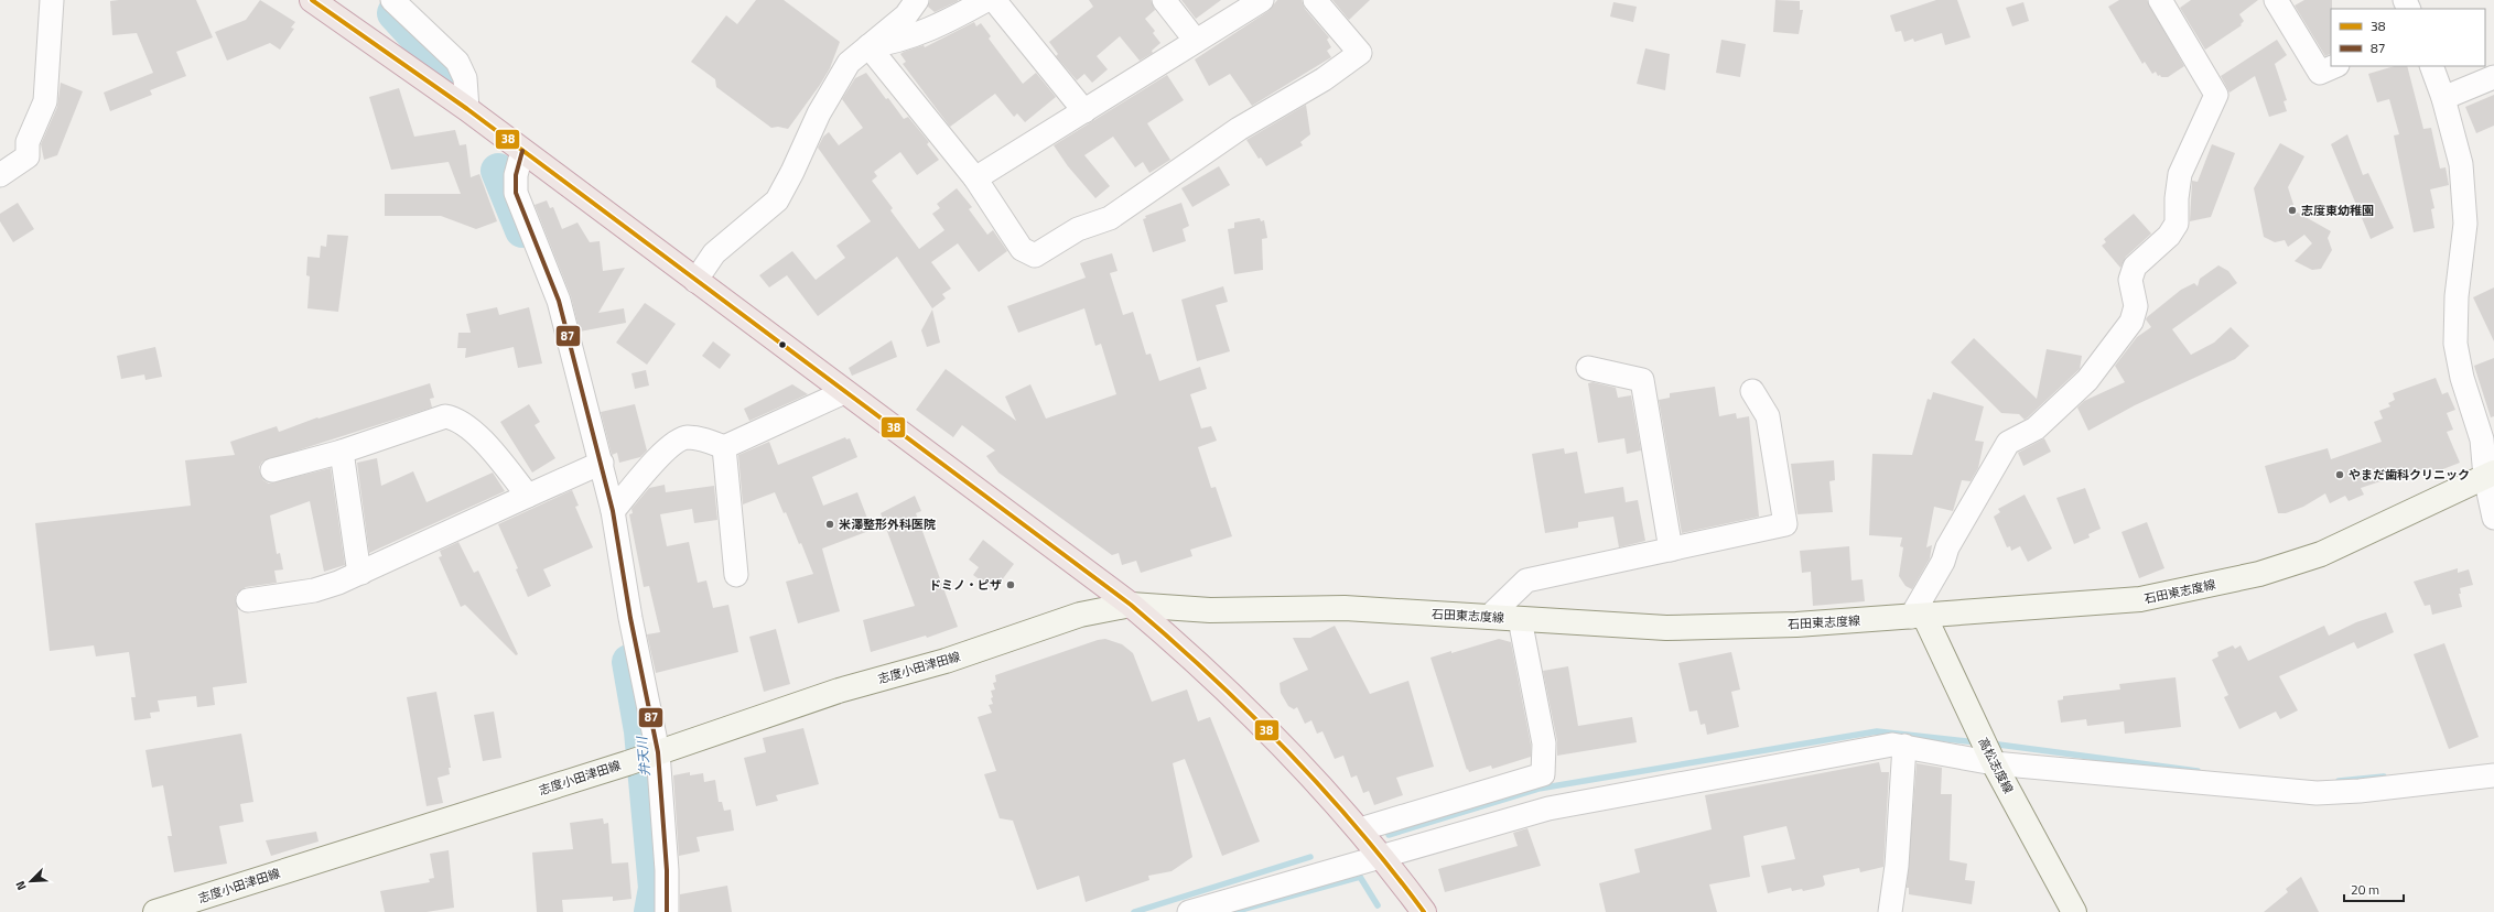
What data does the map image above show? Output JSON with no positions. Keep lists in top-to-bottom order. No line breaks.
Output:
{"streets":{"main road":["石田東志度線","志度小田津田線","高松志度線"]},"crossings":[["石田東志度線","志度小田津田線"],["石田東志度線","高松志度線"]],"water":["弁天川"],"places":["志度東幼稚園","やまだ歯科クリニック","米澤整形外科医院","ドミノ・ピザ"],"lines":["transit line 38","transit line 87"],"legend":["38","87"],"scale_bar":"20 m","north":"bottom left"}
